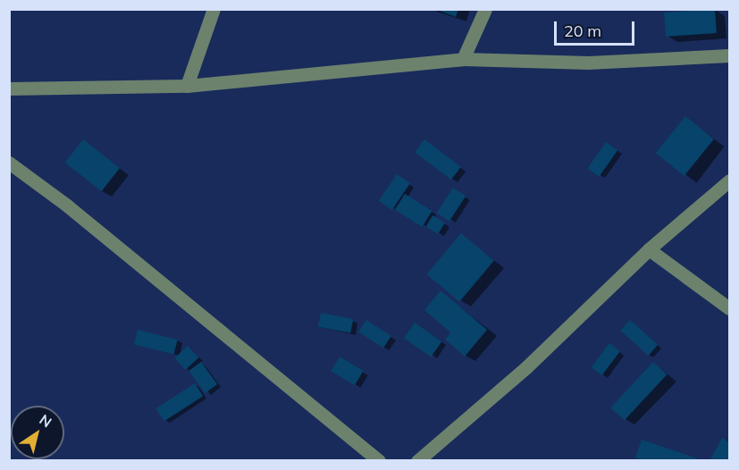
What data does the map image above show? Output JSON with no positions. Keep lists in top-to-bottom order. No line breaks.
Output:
{"scale_bar":"20 m","north":"top right"}
